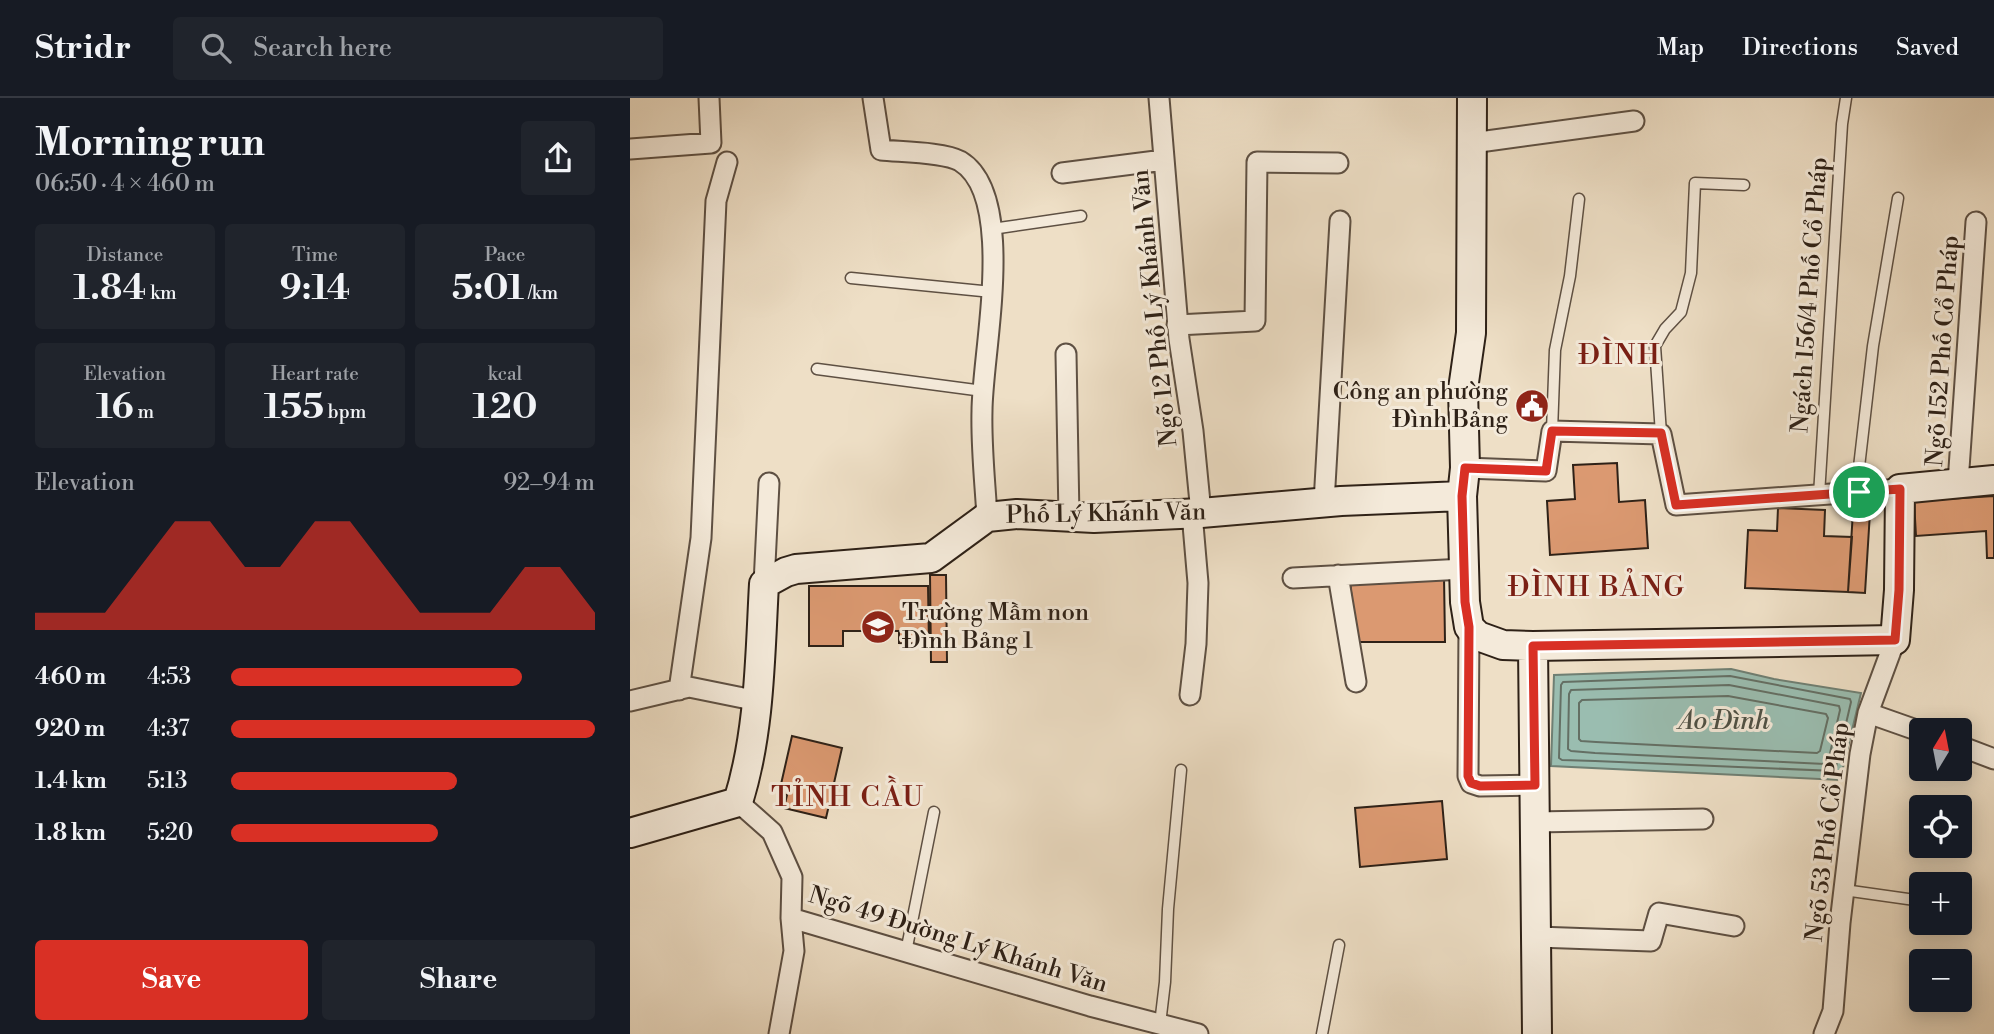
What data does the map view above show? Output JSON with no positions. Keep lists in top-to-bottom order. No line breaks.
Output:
{"streets":{"main road":["Phố Lý Khánh Văn"],"street":["Ngõ 12 Phố Lý Khánh Văn","Ngõ 152 Phố Cổ Pháp","Ngõ 53 Phố Cổ Pháp","Ngõ 49 Đường Lý Khánh Văn"],"lane":["Ngách 156/4 Phố Cổ Pháp"]},"crossings":[["Ngõ 12 Phố Lý Khánh Văn","Phố Lý Khánh Văn"]],"districts":["ĐÌNH","ĐÌNH BẢNG","TỈNH CẦU"],"water":["Ao Đình"],"places":{"public building":["Công an phường Đình Bảng"],"school or university":["Trường Mầm non Đình Bảng 1"]},"north":"top","page":{"header":"Stridr","search":"Search here","nav":["Map","Directions","Saved"],"heading":["Morning run","06:50 · 4 × 460 m"],"stats":[["Distance","1.84 km"],["Time","9:14"],["Pace","5:01 /km"],["Elevation","16 m"],["Heart rate","155 bpm"],["kcal","120"]],"chart":["Elevation","92–94 m"],"list":[{"name":"460 m","note":"4:53"},{"name":"920 m","note":"4:37"},{"name":"1.4 km","note":"5:13"},{"name":"1.8 km","note":"5:20"}],"map_buttons":["+","−"],"buttons":["Save","Share"]}}
